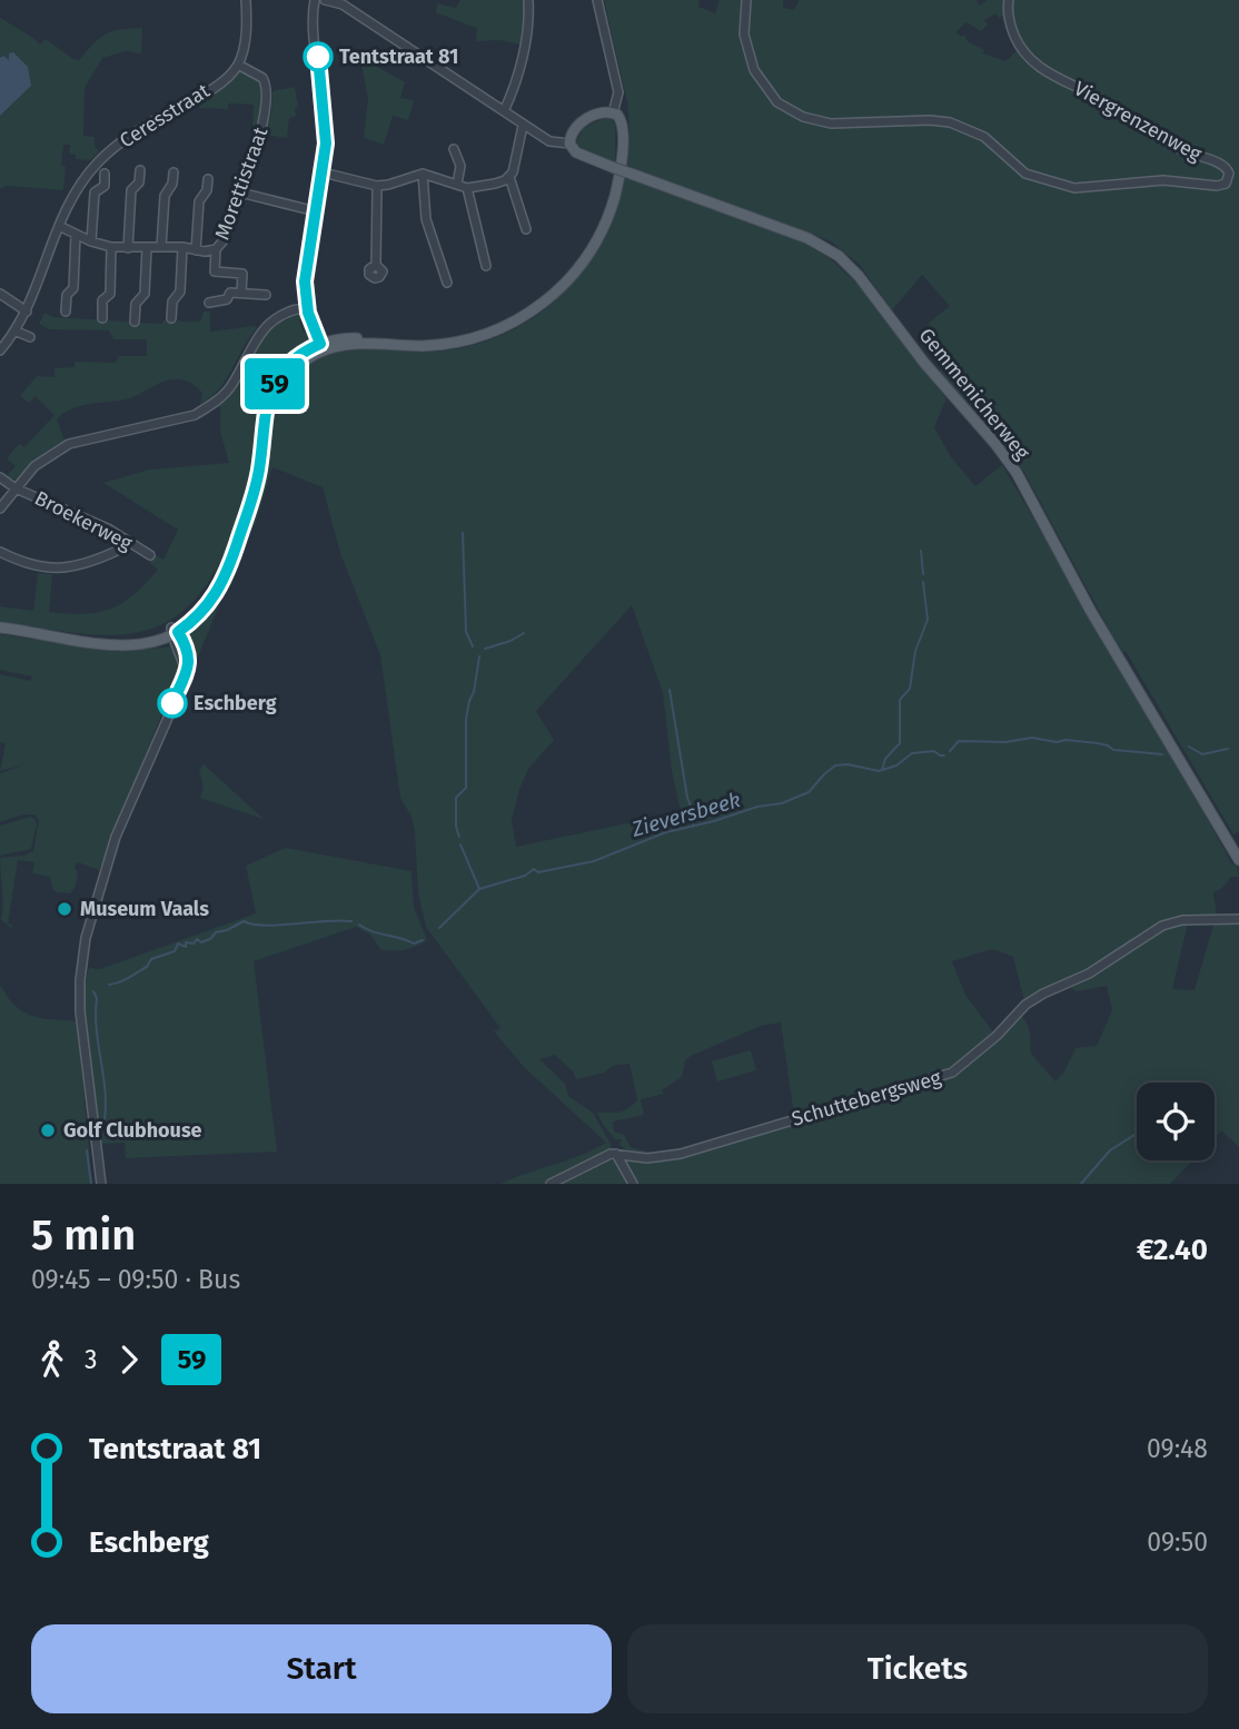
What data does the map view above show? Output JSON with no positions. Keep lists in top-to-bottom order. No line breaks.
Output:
{"streets":{"main road":["Gemmenicherweg"],"street":["Ceresstraat","Viergrenzenweg","Morettistraat","Broekerweg","Schuttebergsweg"]},"crossings":[["Ceresstraat","Morettistraat"]],"water":["Zieversbeek"],"places":["Tentstraat 81","Eschberg","Museum Vaals","Golf Clubhouse"],"lines":["bus line 59"],"page":{"on_map":"59","heading":["5 min","09:45 – 09:50 · Bus","€2.40"],"legs":["3","59"],"list":[{"name":"Tentstraat 81","value":"09:48"},{"name":"Eschberg","value":"09:50"}],"buttons":["Start","Tickets"]}}
